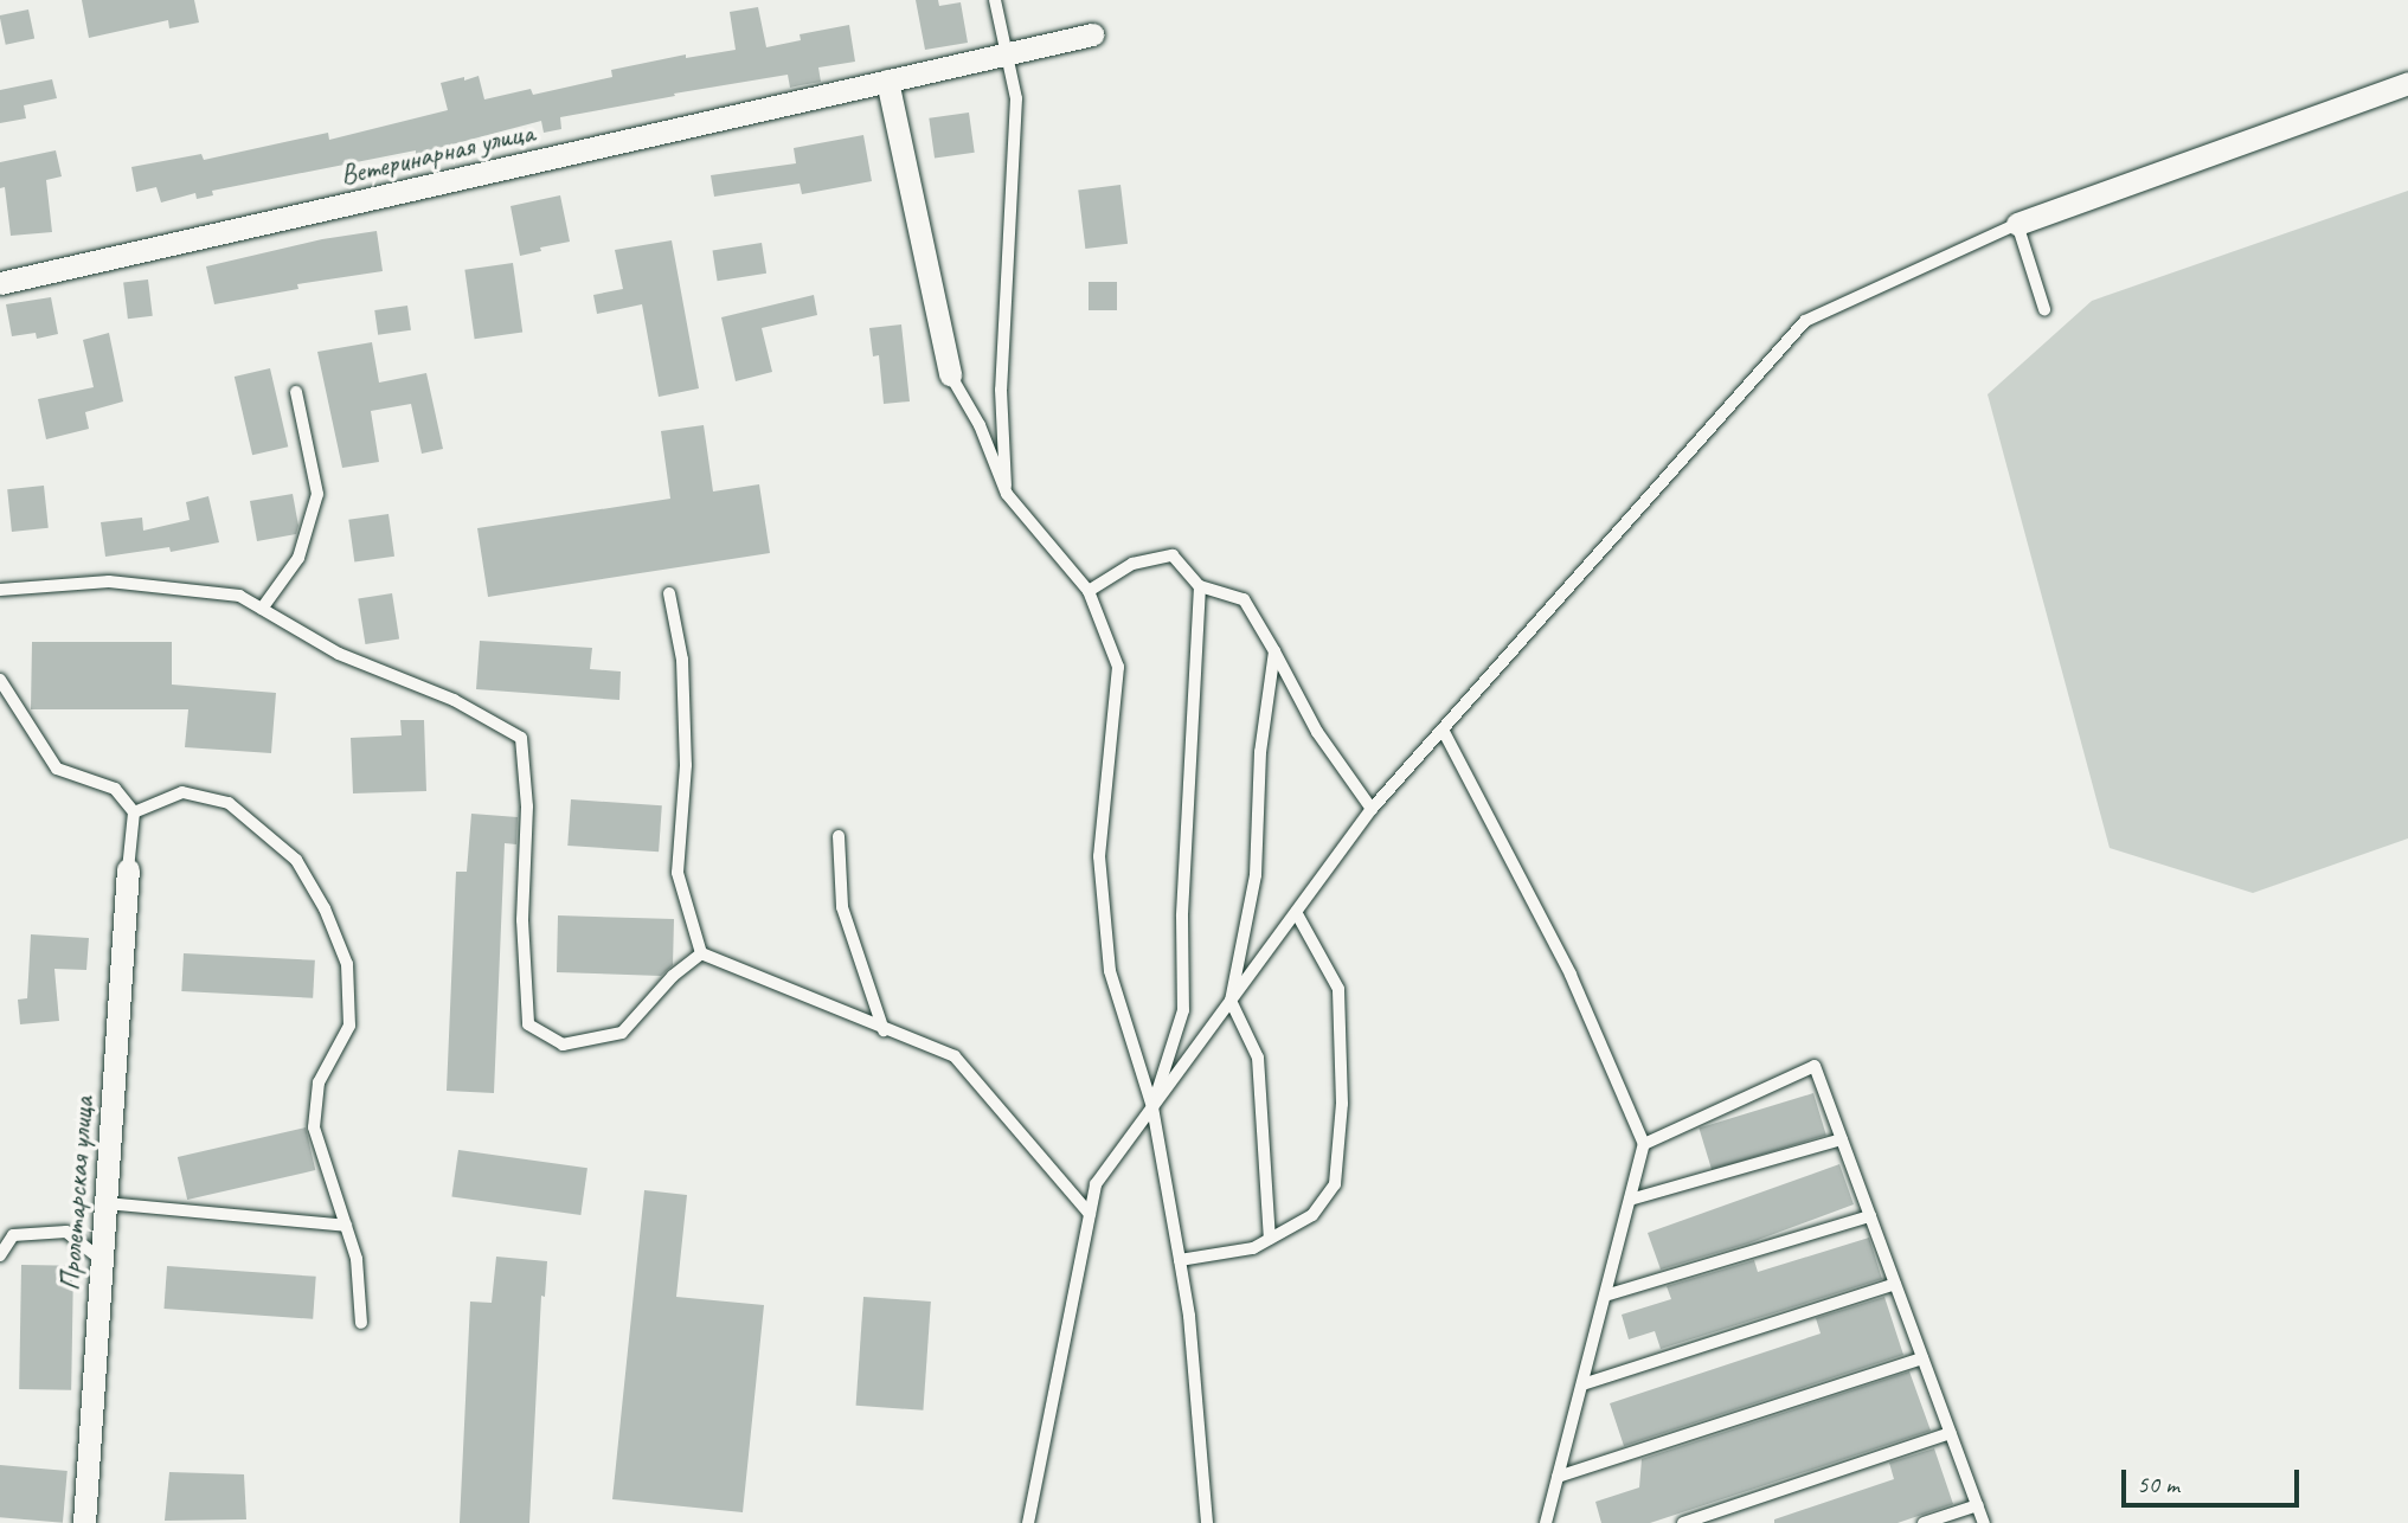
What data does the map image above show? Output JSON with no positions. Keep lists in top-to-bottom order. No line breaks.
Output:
{"streets":{"street":["Ветеринарная улица","Пролетарская улица"]},"scale_bar":"50 m"}
